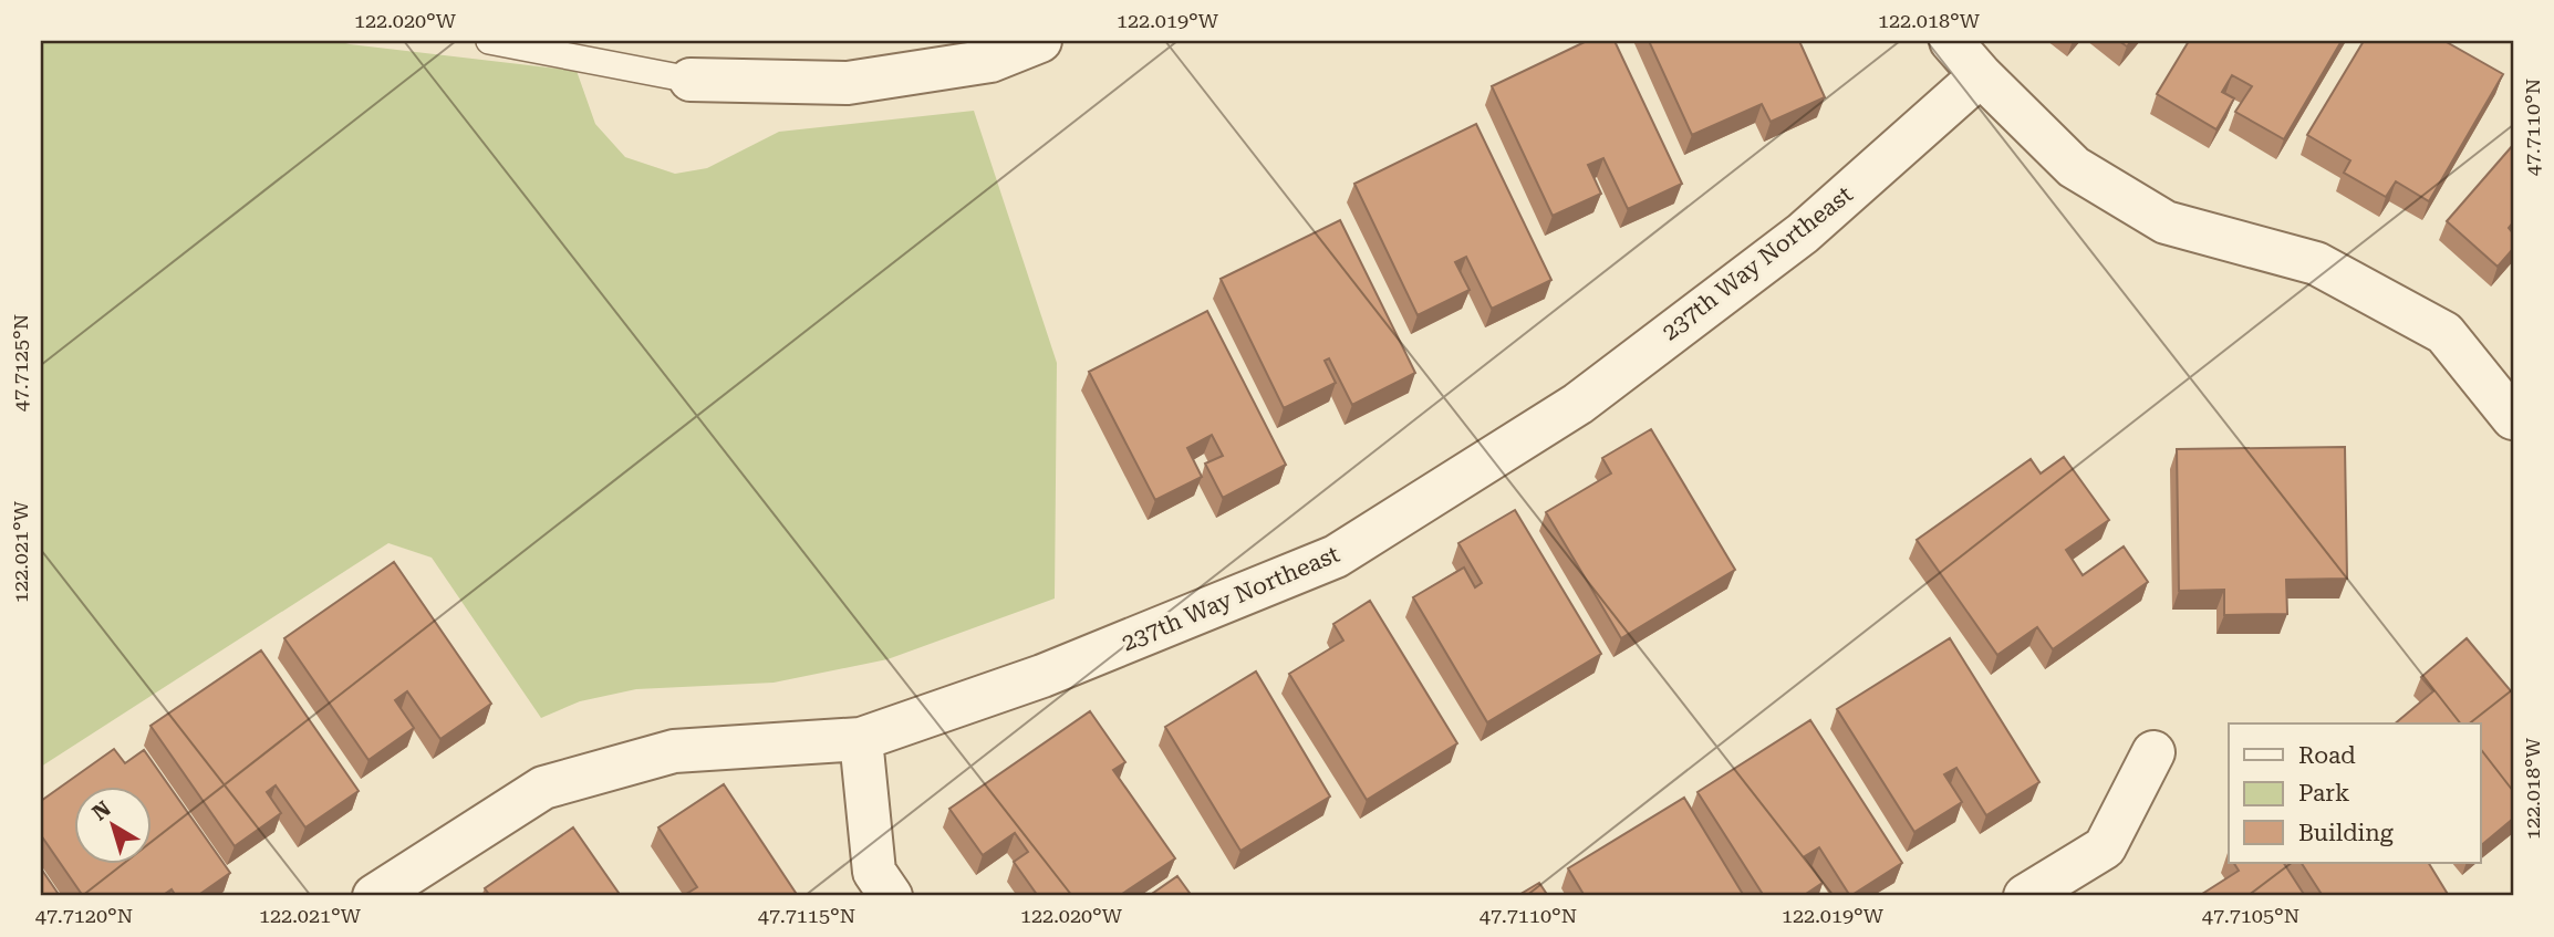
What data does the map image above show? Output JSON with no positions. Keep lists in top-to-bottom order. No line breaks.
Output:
{"streets":{"street":["237th Way Northeast"]},"legend":["Road","Park","Building"],"north":"top left","coordinates":["122.020°W","122.019°W","122.018°W","47.7110°N","47.7125°N","122.021°W","47.7120°N","47.7115°N","47.7105°N"]}
